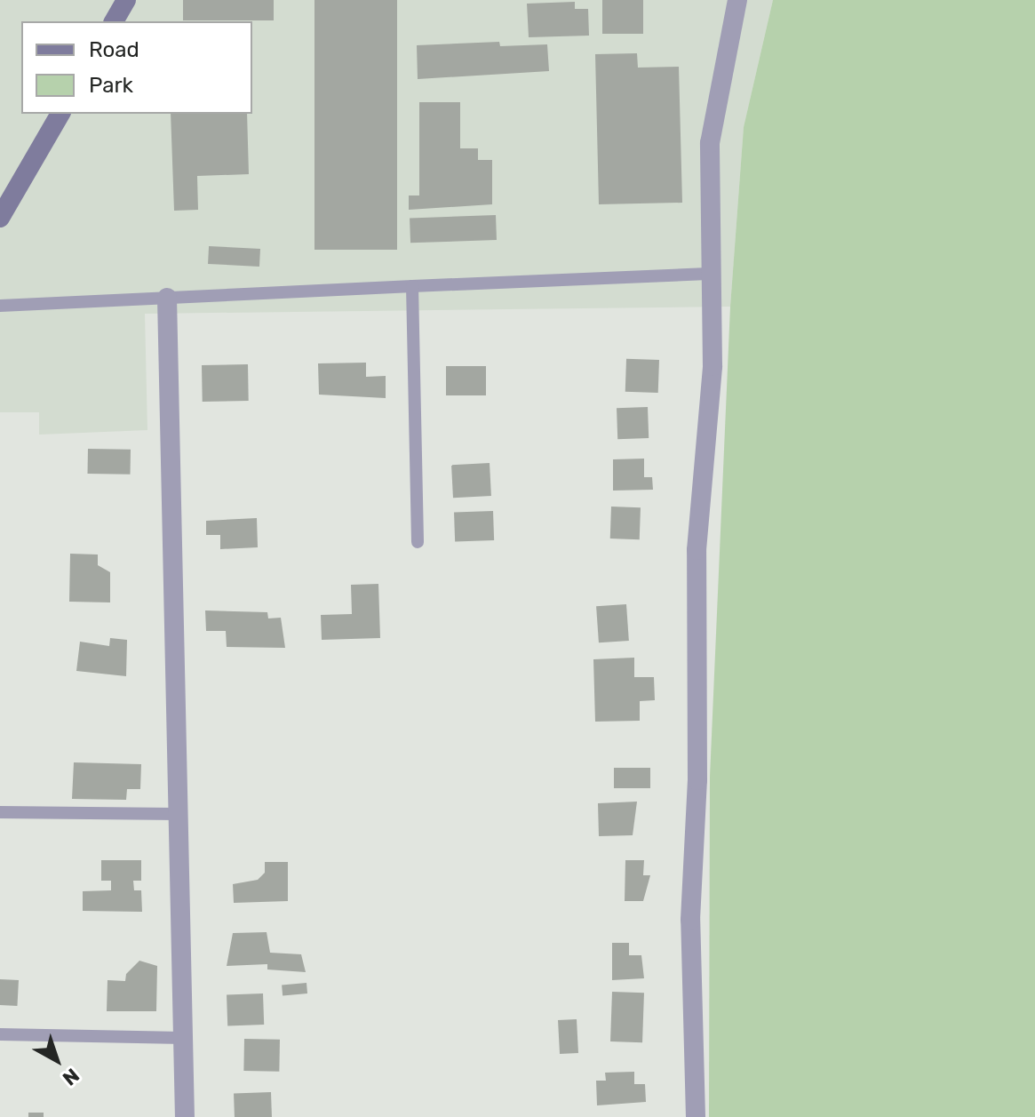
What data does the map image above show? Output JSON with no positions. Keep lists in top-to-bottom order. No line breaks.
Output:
{"legend":["Road","Park"],"north":"bottom right"}
